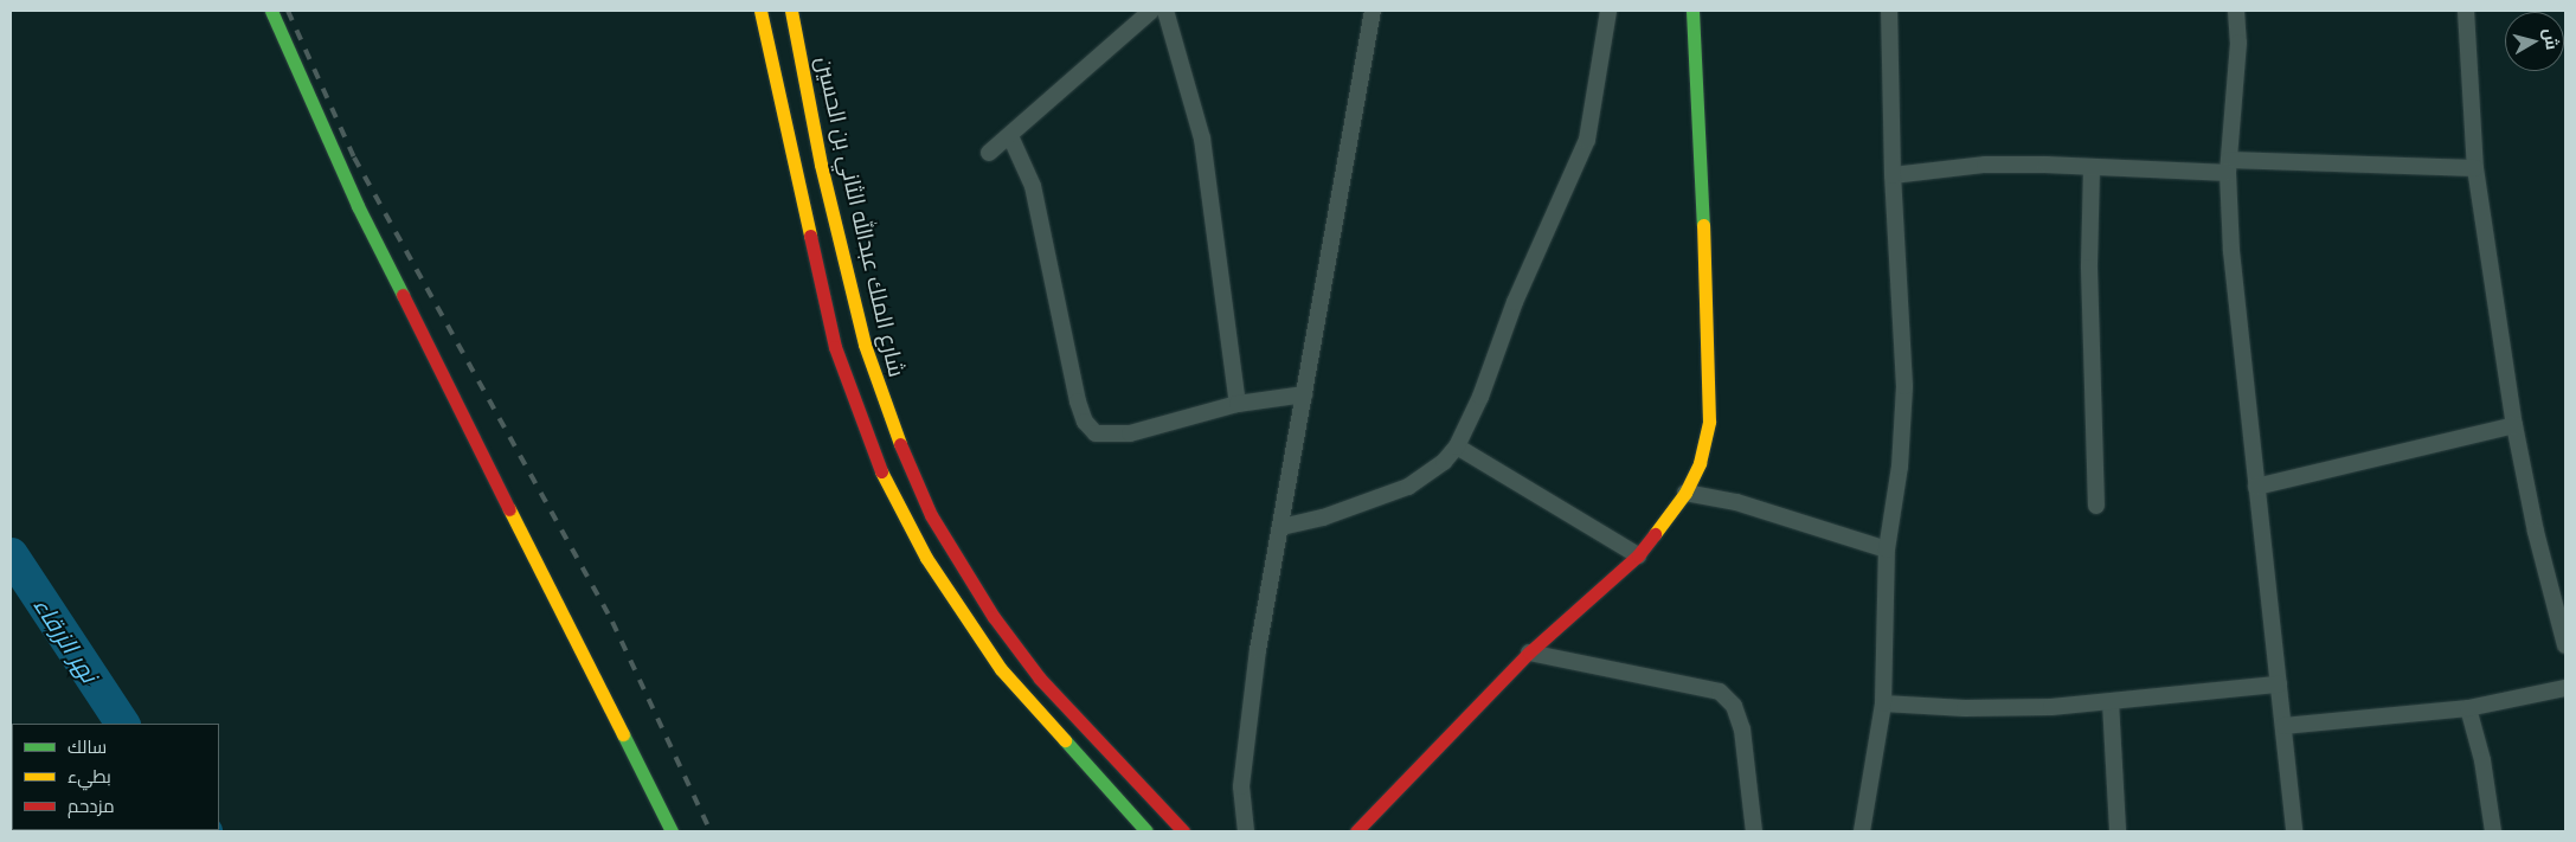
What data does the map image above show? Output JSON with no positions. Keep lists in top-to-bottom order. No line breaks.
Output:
{"streets":{"main road":["شارع الملك عبدالله الثاني بن الحسين"]},"water":["نهر الزرقاء"],"legend":["سالك","بطيء","مزدحم"],"north":"right"}
